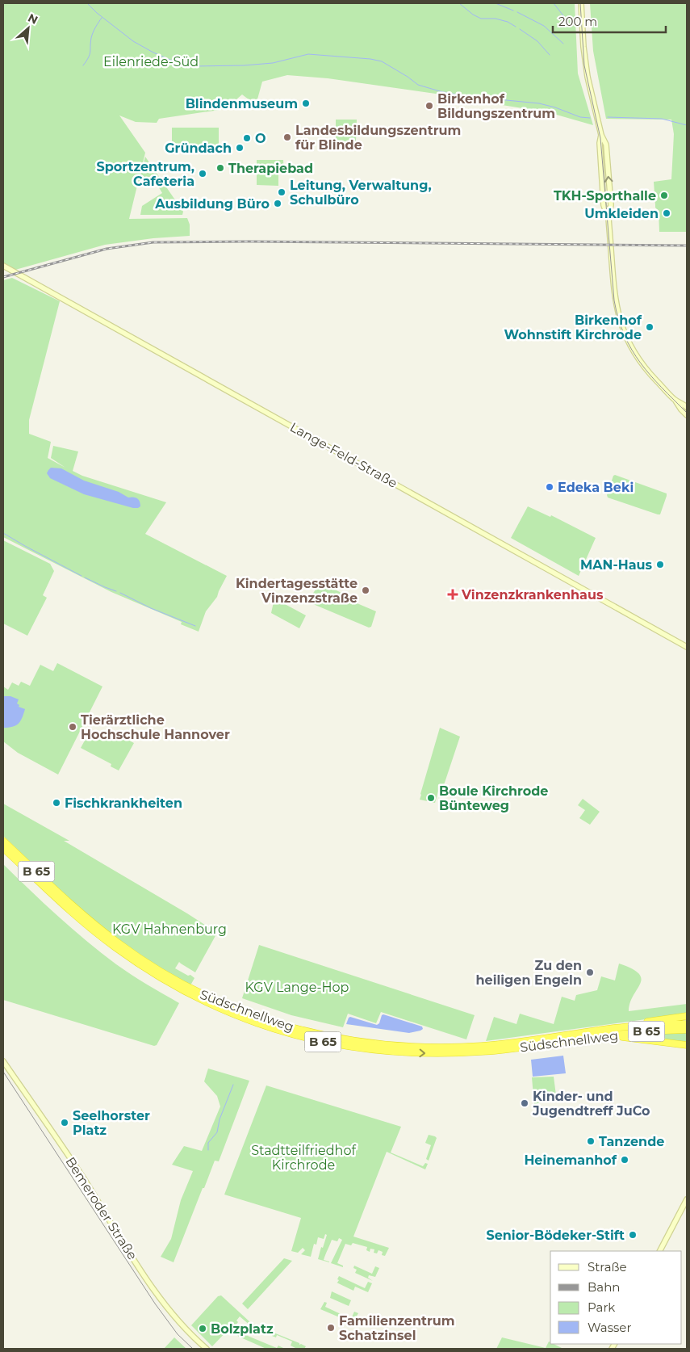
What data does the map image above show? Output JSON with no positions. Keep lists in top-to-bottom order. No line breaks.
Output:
{"streets":{"highway":["B 65","Südschnellweg"],"main road":["Lange-Feld-Straße","Bemeroder Straße"]},"parks":["Eilenriede-Süd","KGV Hahnenburg","KGV Lange-Hop","Stadtteilfriedhof Kirchrode"],"places":{"other":["Blindenmuseum","Birkenhof Bildungszentrum","Landesbildungszentrum für Blinde","O","Gründach","Therapiebad","Sportzentrum, Cafeteria","Leitung, Verwaltung, Schulbüro","TKH-Sporthalle","Ausbildung Büro","Umkleiden","Birkenhof Wohnstift Kirchrode","Edeka Beki","MAN-Haus","Kindertagesstätte Vinzenzstraße","Tierärztliche Hochschule Hannover","Boule Kirchrode Bünteweg","Fischkrankheiten","Zu den heiligen Engeln","Kinder- und Jugendtreff JuCo","Seelhorster Platz","Tanzende","Heinemanhof","Senior-Bödeker-Stift","Familienzentrum Schatzinsel","Bolzplatz"],"health":["Vinzenzkrankenhaus"]},"legend":["Straße","Bahn","Park","Wasser"],"scale_bar":"200 m","north":"top right"}
